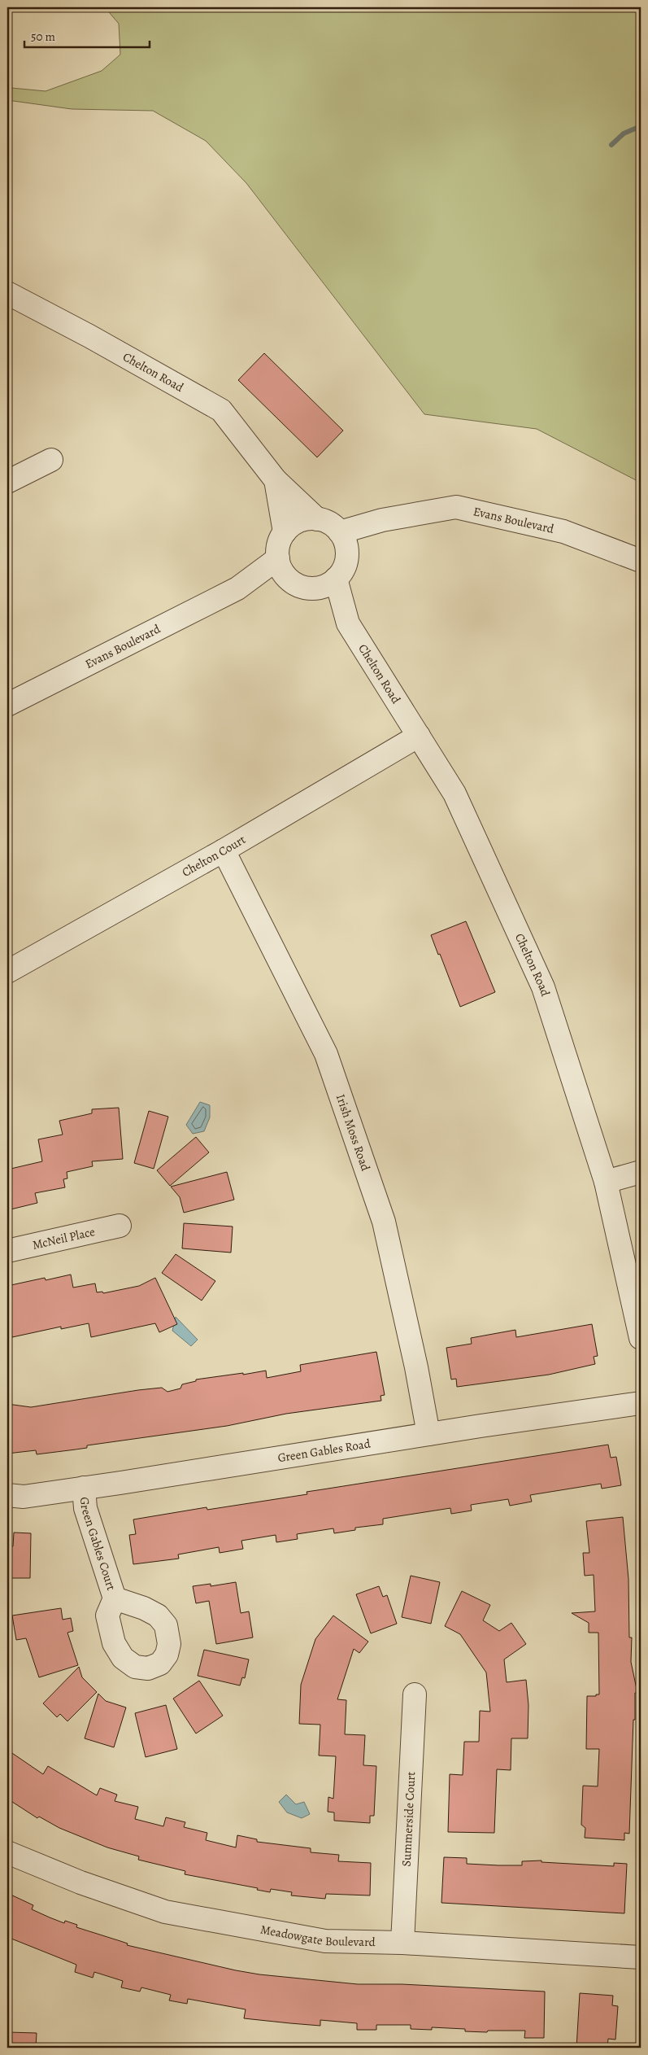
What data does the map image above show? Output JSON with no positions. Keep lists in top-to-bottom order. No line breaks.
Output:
{"streets":{"street":["Chelton Road","Evans Boulevard","Chelton Court","Irish Moss Road","McNeil Place","Green Gables Road","Green Gables Court","Summerside Court","Meadowgate Boulevard"]},"crossings":[["Chelton Road","Evans Boulevard"],["Chelton Road","Chelton Court"],["Chelton Court","Irish Moss Road"],["Irish Moss Road","Green Gables Road"],["Green Gables Road","Green Gables Court"],["Summerside Court","Meadowgate Boulevard"]],"scale_bar":"50 m"}
